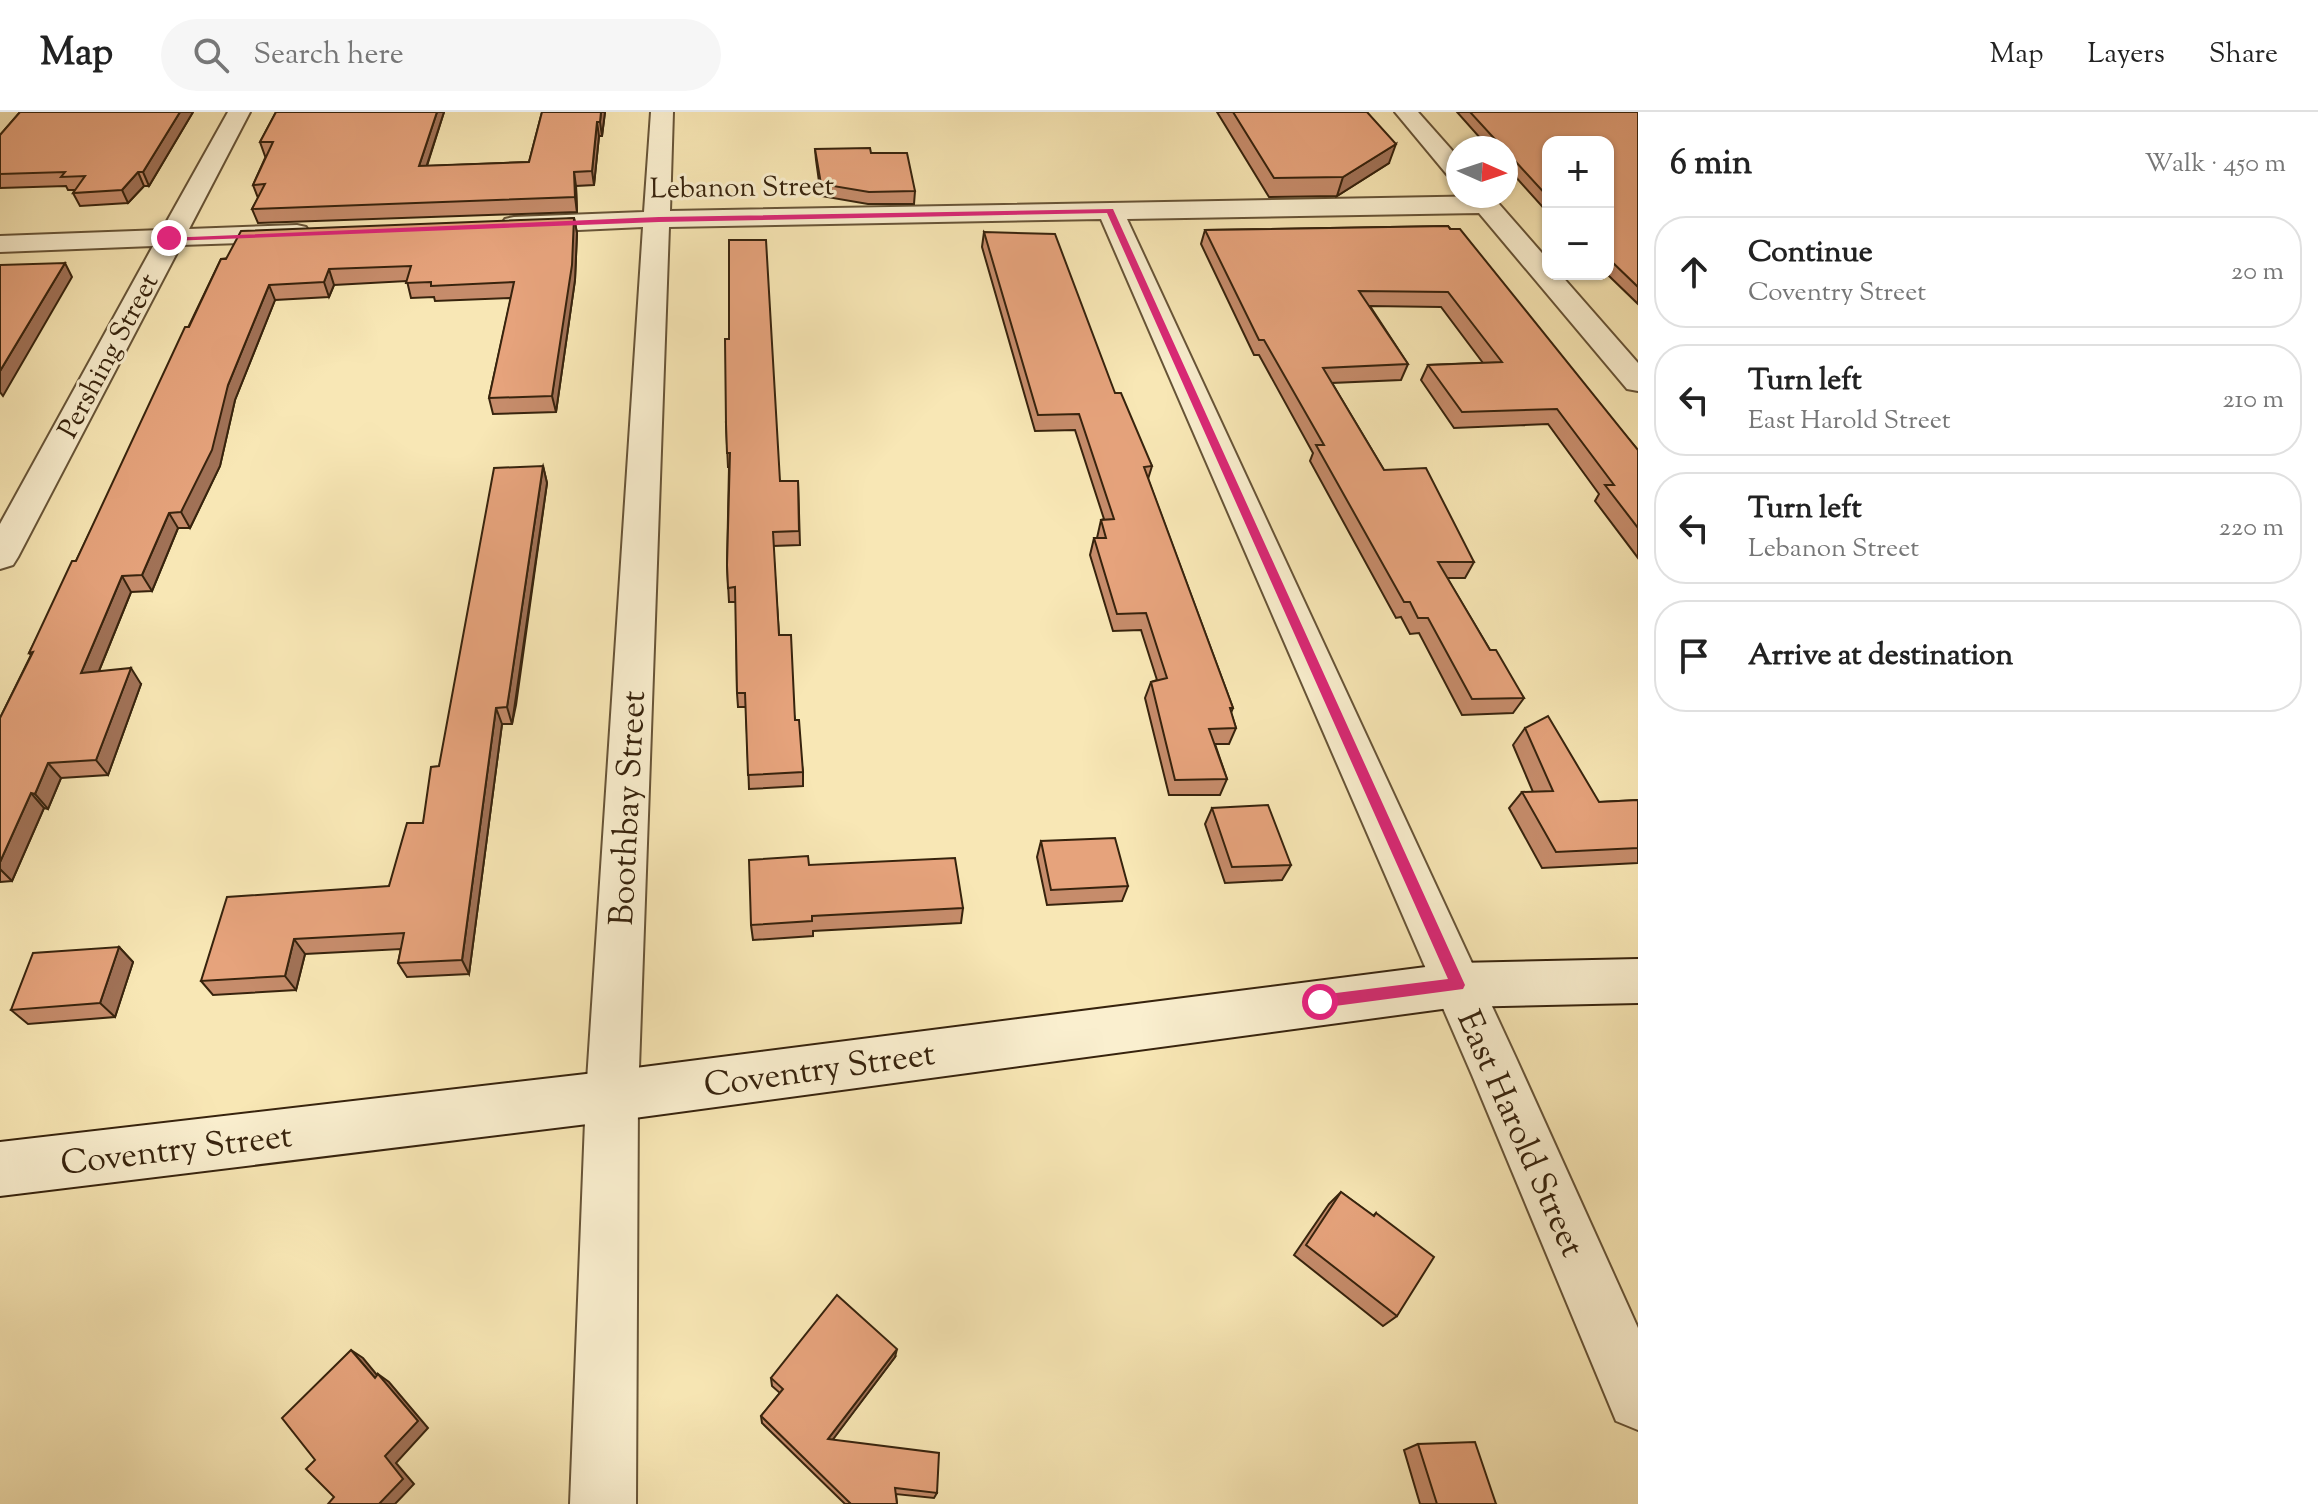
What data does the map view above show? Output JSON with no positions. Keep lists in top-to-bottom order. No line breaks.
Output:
{"streets":{"street":["Lebanon Street","Pershing Street","Boothbay Street","Coventry Street","East Harold Street"]},"crossings":[["Lebanon Street","Boothbay Street"],["Lebanon Street","East Harold Street"],["Boothbay Street","Coventry Street"],["Coventry Street","East Harold Street"]],"north":"right","page":{"header":"Map","search":"Search here","nav":["Map","Layers","Share"],"heading":["6 min","Walk · 450 m"],"map_buttons":["+","−"],"list":[["Continue","Coventry Street","20 m"],["Turn left","East Harold Street","210 m"],["Turn left","Lebanon Street","220 m"],"Arrive at destination"]}}
